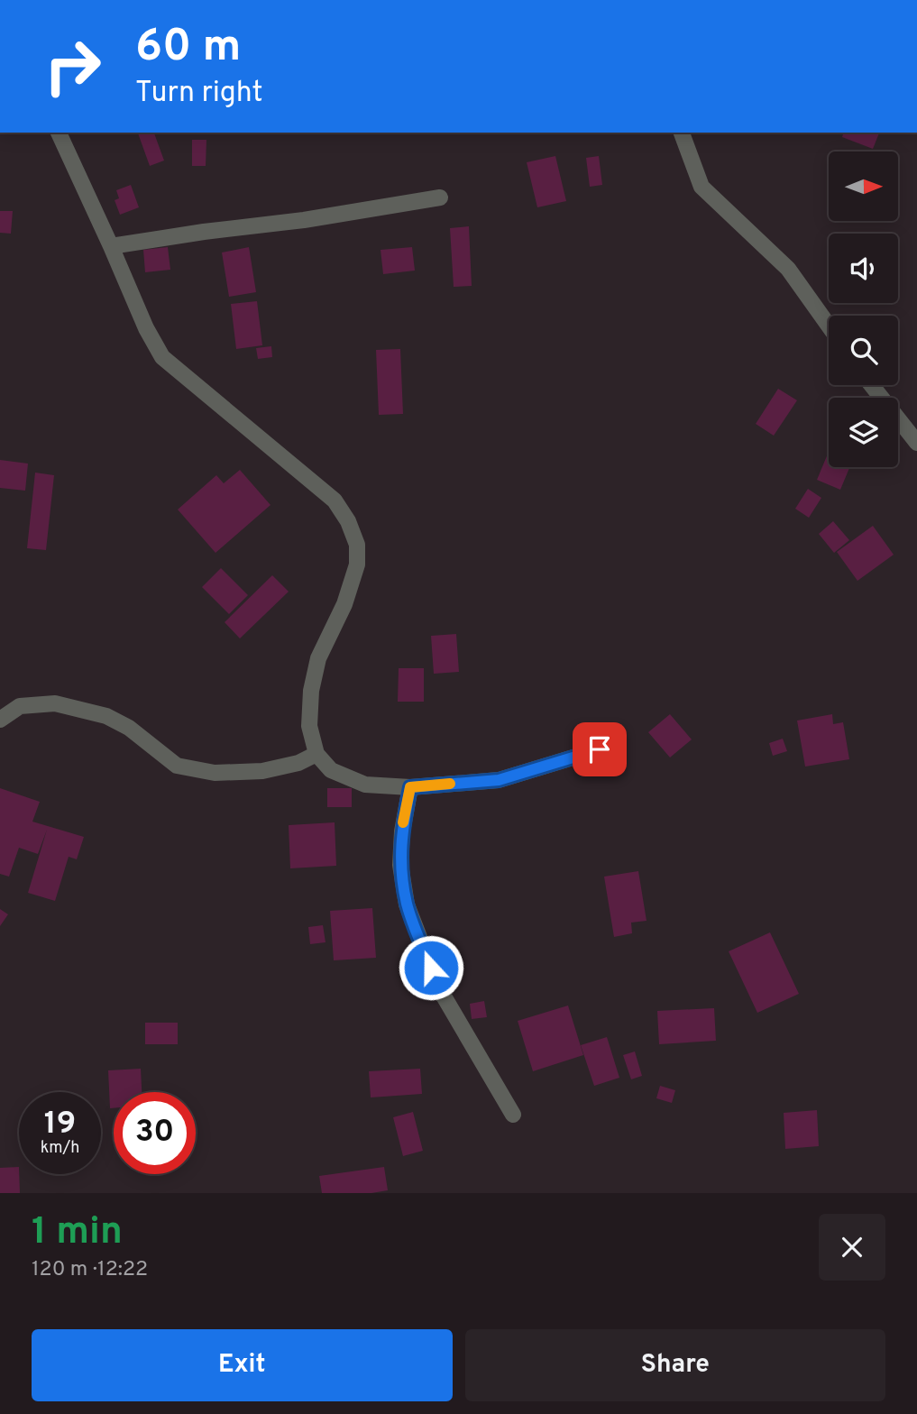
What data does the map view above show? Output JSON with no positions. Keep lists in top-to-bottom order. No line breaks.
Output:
{"north":"right","page":{"turn":["60 m","Turn right"],"speed":"19 km/h","limit":"30","heading":["1 min","120 m · 12:22"],"buttons":["Exit","Share"]}}
